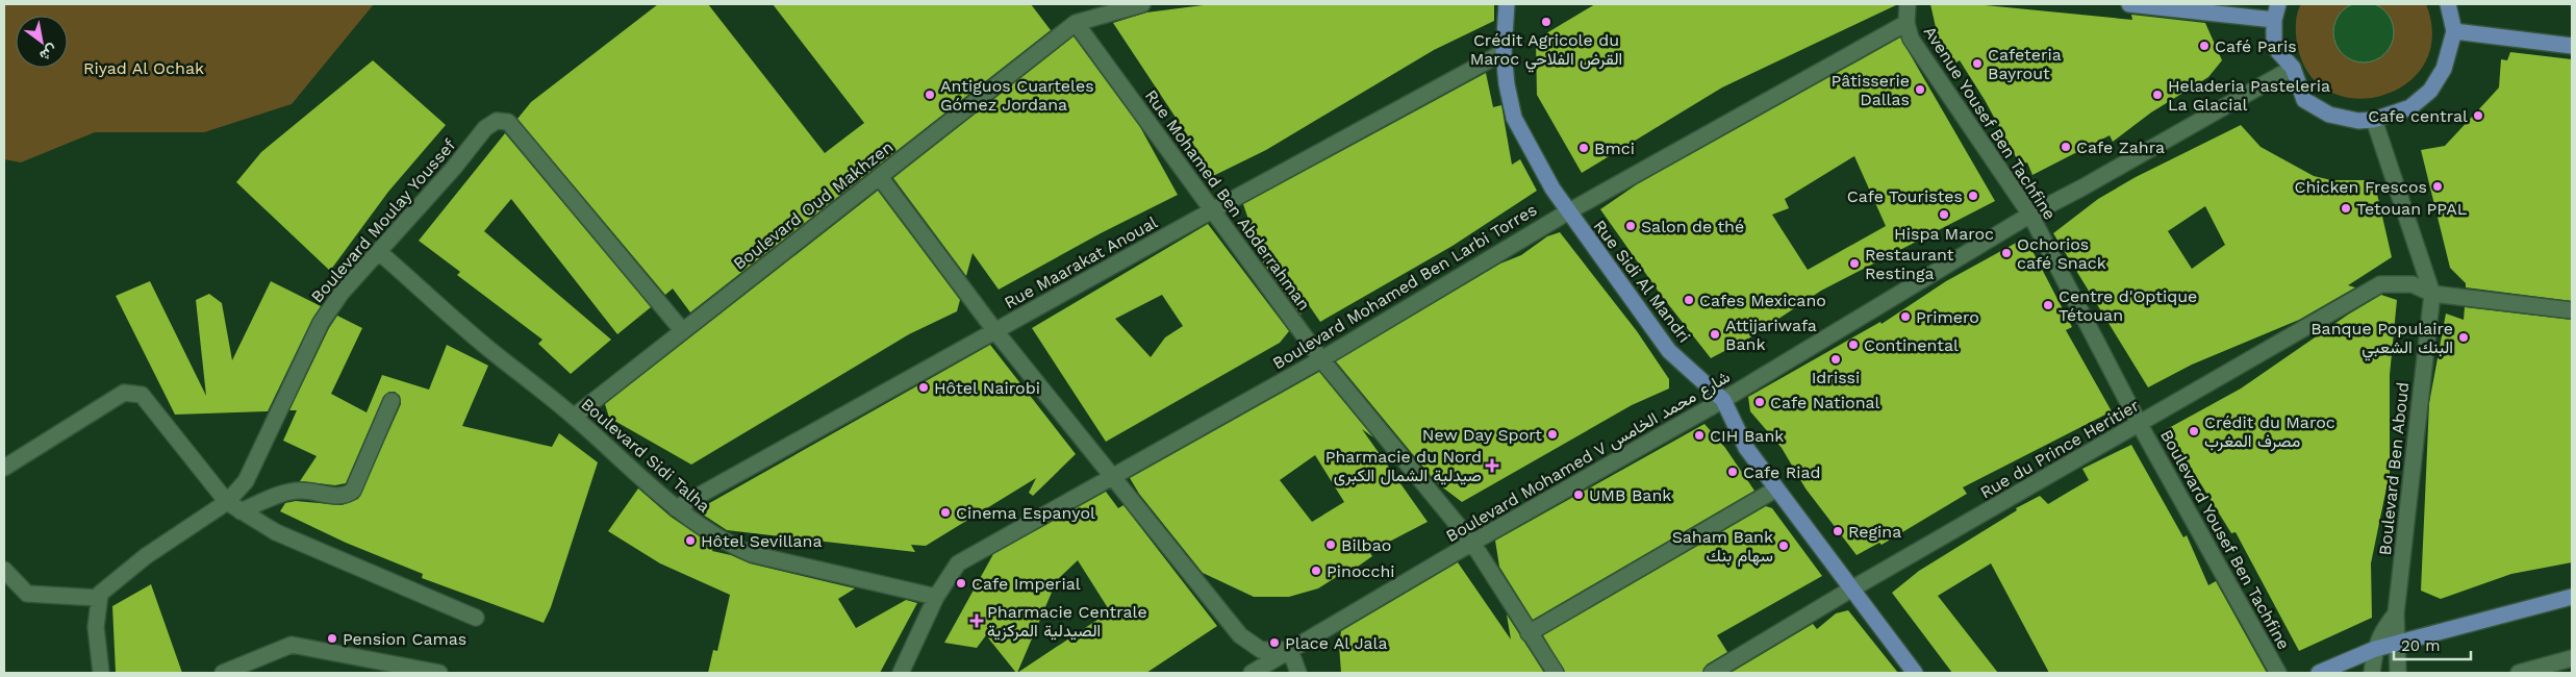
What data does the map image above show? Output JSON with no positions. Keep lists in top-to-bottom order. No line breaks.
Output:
{"streets":{"main road":["Rue Sidi Al Mandri"],"street":["Avenue Yousef Ben Tachfine","Rue Mohamed Ben Abderrahman","Boulevard Oud Makhzen","Boulevard Moulay Youssef","Rue Maarakat Anoual","Boulevard Mohamed Ben Larbi Torres","Rue du Prince Heritier","Boulevard Sidi Talha","Boulevard Mohamed V شارع محمد الخامس","Boulevard Ben Aboud","Boulevard Yousef Ben Tachfine"]},"crossings":[["Avenue Yousef Ben Tachfine","Boulevard Mohamed Ben Larbi Torres"],["Avenue Yousef Ben Tachfine","Rue du Prince Heritier"],["Avenue Yousef Ben Tachfine","Boulevard Mohamed V شارع محمد الخامس"],["Avenue Yousef Ben Tachfine","Boulevard Yousef Ben Tachfine"],["Rue Mohamed Ben Abderrahman","Boulevard Oud Makhzen"],["Rue Mohamed Ben Abderrahman","Rue Maarakat Anoual"],["Rue Mohamed Ben Abderrahman","Boulevard Mohamed Ben Larbi Torres"],["Rue Mohamed Ben Abderrahman","Boulevard Mohamed V شارع محمد الخامس"],["Boulevard Oud Makhzen","Boulevard Moulay Youssef"],["Boulevard Oud Makhzen","Boulevard Sidi Talha"],["Boulevard Moulay Youssef","Boulevard Sidi Talha"],["Rue Maarakat Anoual","Rue Sidi Al Mandri"],["Rue Maarakat Anoual","Boulevard Sidi Talha"],["Rue Sidi Al Mandri","Boulevard Mohamed Ben Larbi Torres"],["Rue Sidi Al Mandri","Rue du Prince Heritier"],["Rue Sidi Al Mandri","Boulevard Mohamed V شارع محمد الخامس"],["Boulevard Mohamed Ben Larbi Torres","Boulevard Sidi Talha"],["Rue du Prince Heritier","Boulevard Ben Aboud"],["Rue du Prince Heritier","Boulevard Yousef Ben Tachfine"]],"parks":["Riyad Al Ochak"],"places":{"other":["Crédit Agricole du Maroc القرض الفلاحي","Café Paris","Cafeteria Bayrout","Pâtisserie Dallas","Antiguos Cuarteles Gómez Jordana","Heladeria Pasteleria La Glacial","Cafe central","Cafe Zahra","Bmci","Chicken Frescos","Cafe Touristes","Tetouan PPAL","Hispa Maroc","Salon de thé","Ochorios café Snack","Restaurant Restinga","Cafes Mexicano","Centre d'Optique Tétouan","Primero","Attijariwafa Bank","Banque Populaire البنك الشعبي","Continental","Idrissi","Hôtel Nairobi","Cafe National","Crédit du Maroc مصرف المغرب","New Day Sport","CIH Bank","Cafe Riad","UMB Bank","Cinema Espanyol","Regina","Hôtel Sevillana","Bilbao","Saham Bank سهام بنك","Pinocchi","Cafe Imperial","Pension Camas","Place Al Jala"],"health":["Pharmacie du Nord صيدلية الشمال الكبرى","Pharmacie Centrale الصيدلية المركزية"]},"scale_bar":"20 m","north":"bottom right"}
